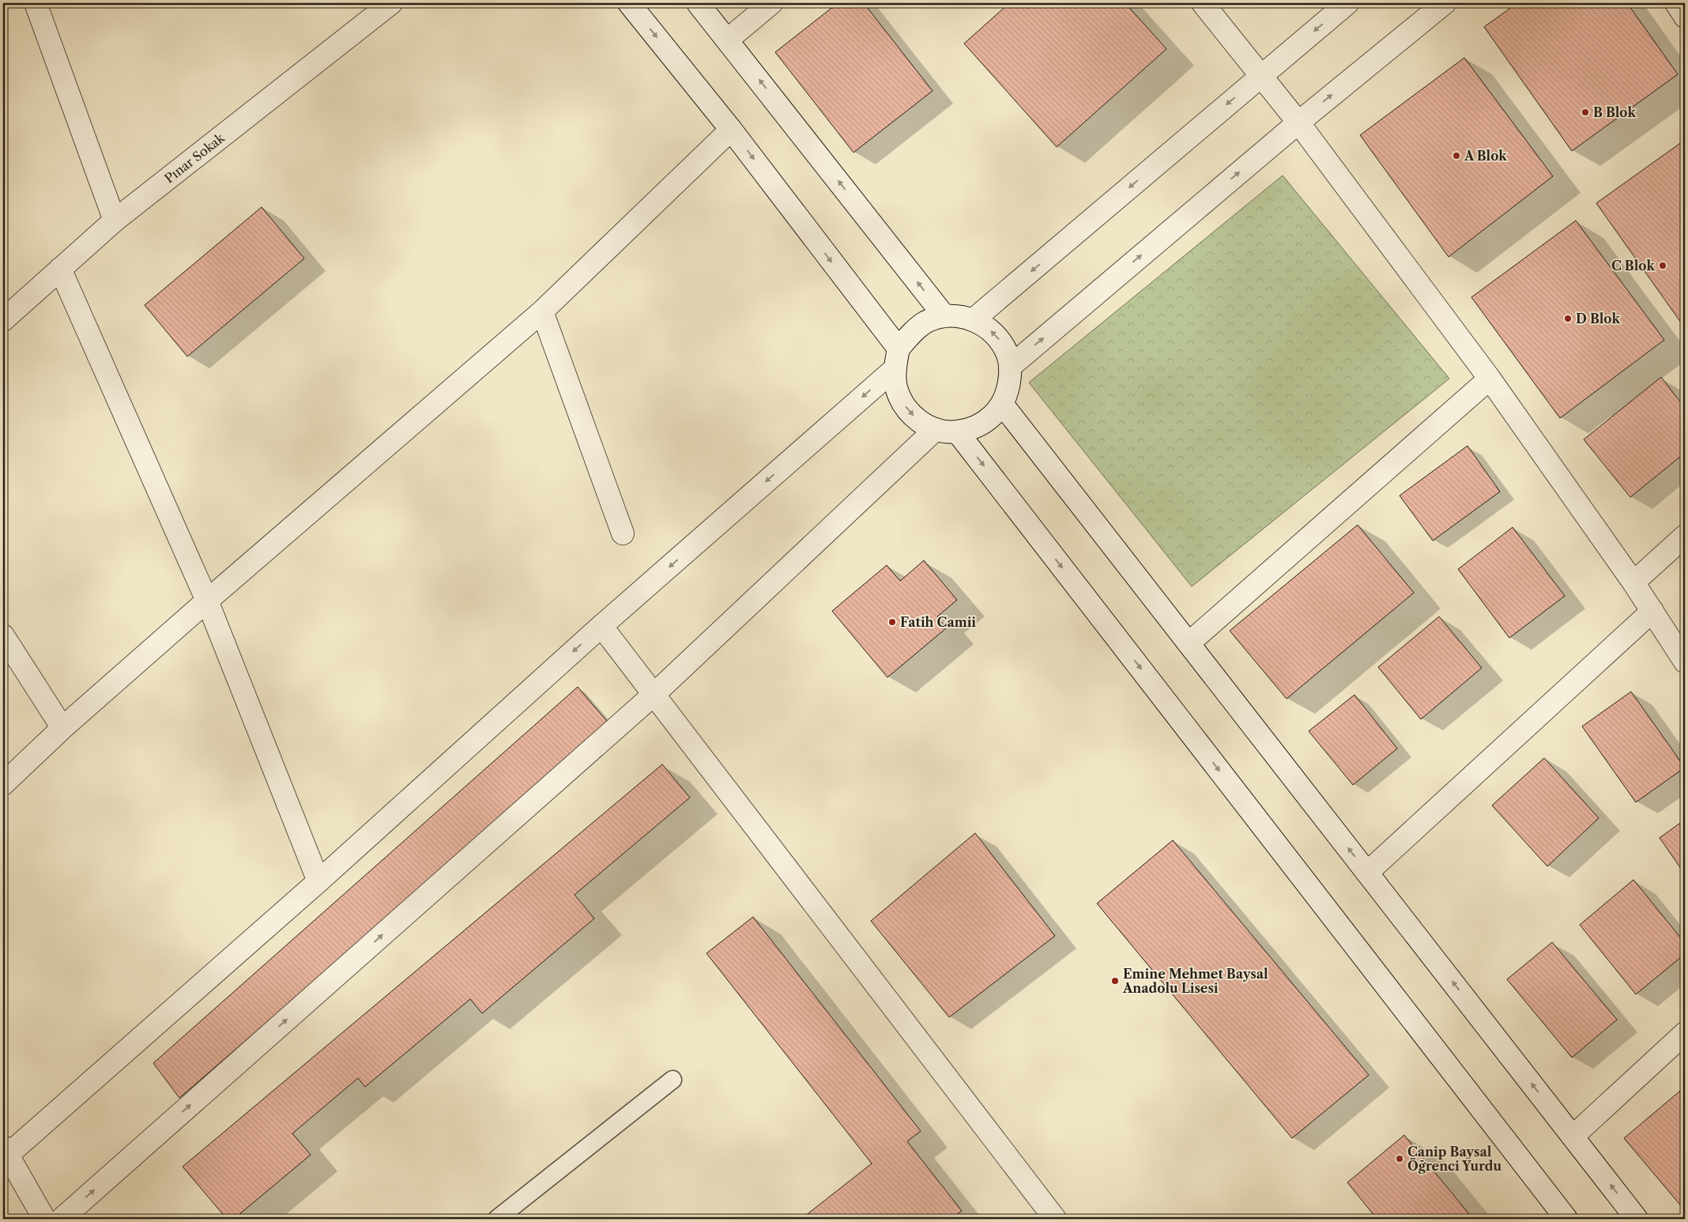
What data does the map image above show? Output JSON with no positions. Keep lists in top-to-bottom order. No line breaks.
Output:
{"streets":{"street":["Pınar Sokak"]},"places":["B Blok","A Blok","C Blok","D Blok","Fatih Camii","Emine Mehmet Baysal Anadolu Lisesi","Canip Baysal Öğrenci Yurdu"]}
